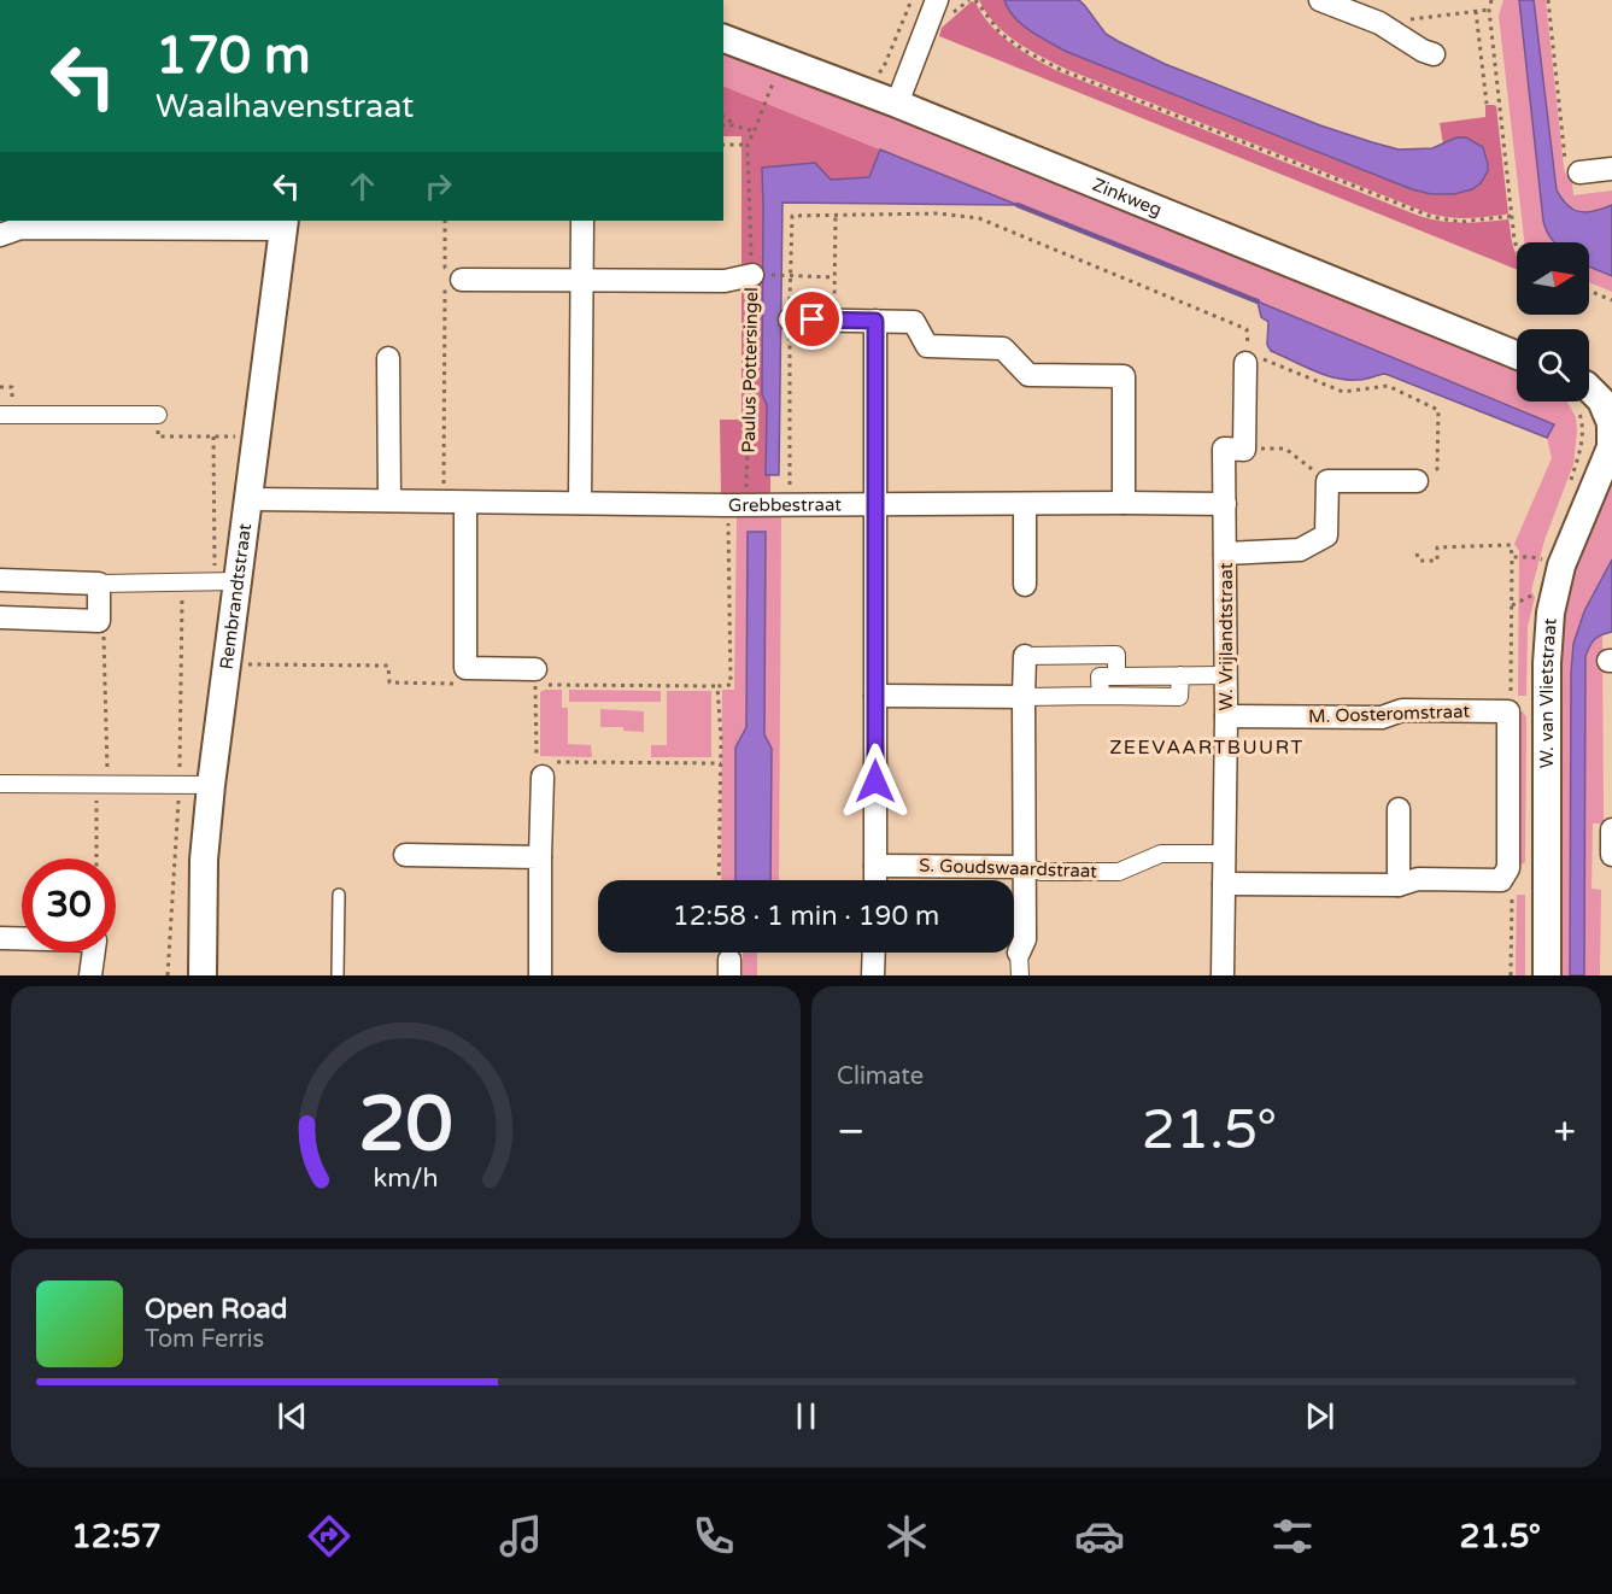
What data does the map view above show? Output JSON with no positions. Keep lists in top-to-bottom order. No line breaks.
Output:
{"streets":{"street":["Zinkweg","Paulus Pottersingel","Grebbestraat","Rembrandtstraat","W. Vrijlandtstraat","W. van Vlietstraat","M. Oosteromstraat","S. Goudswaardstraat"]},"crossings":[["Paulus Pottersingel","Grebbestraat"],["Grebbestraat","Rembrandtstraat"],["Grebbestraat","W. Vrijlandtstraat"],["W. Vrijlandtstraat","M. Oosteromstraat"],["W. Vrijlandtstraat","S. Goudswaardstraat"]],"districts":["ZEEVAARTBUURT"],"north":"right","page":{"turn":["170 m","Waalhavenstraat"],"limit":"30","trip":"12:58 · 1 min · 190 m","tile":"Climate","heat":["−","21.5°","+"],"song":["Open Road","Tom Ferris"],"tabs":["12:57","21.5°"],"gauge":["20","km/h"]}}
